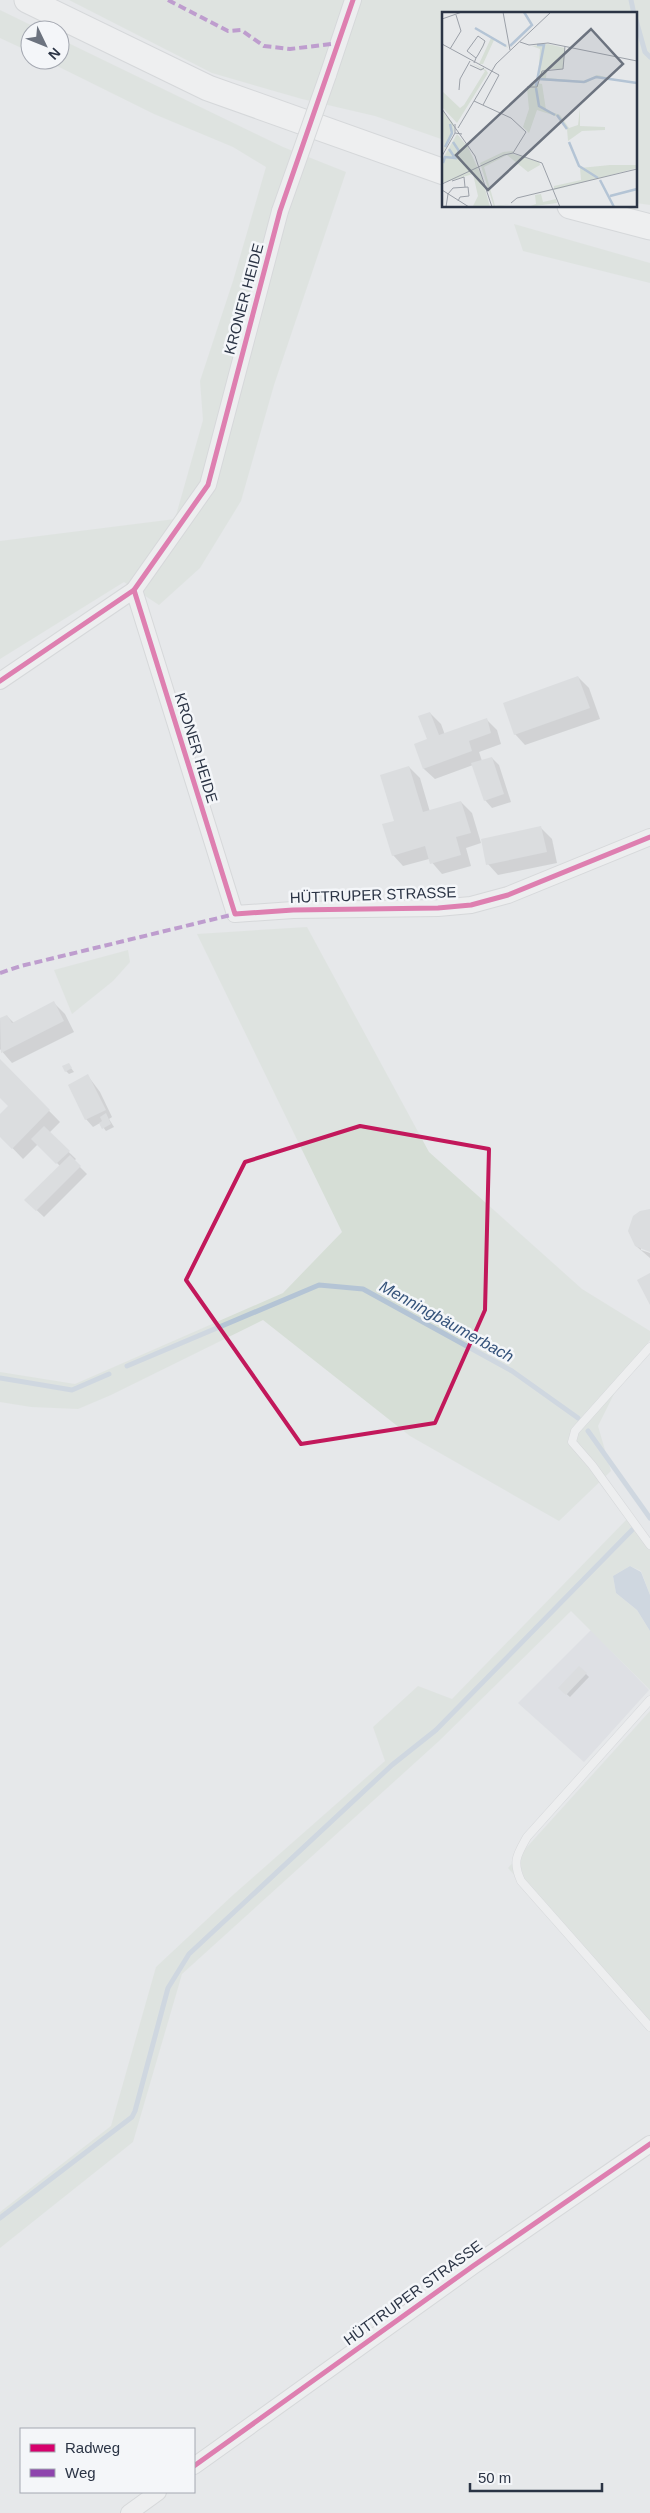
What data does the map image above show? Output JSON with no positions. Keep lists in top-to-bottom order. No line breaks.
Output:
{"streets":{"street":["KRONER HEIDE","HÜTTRUPER STRASSE"]},"crossings":[["KRONER HEIDE","HÜTTRUPER STRASSE"]],"water":["Menningbäumerbach"],"legend":["Radweg","Weg"],"scale_bar":"50 m","north":"bottom right"}
